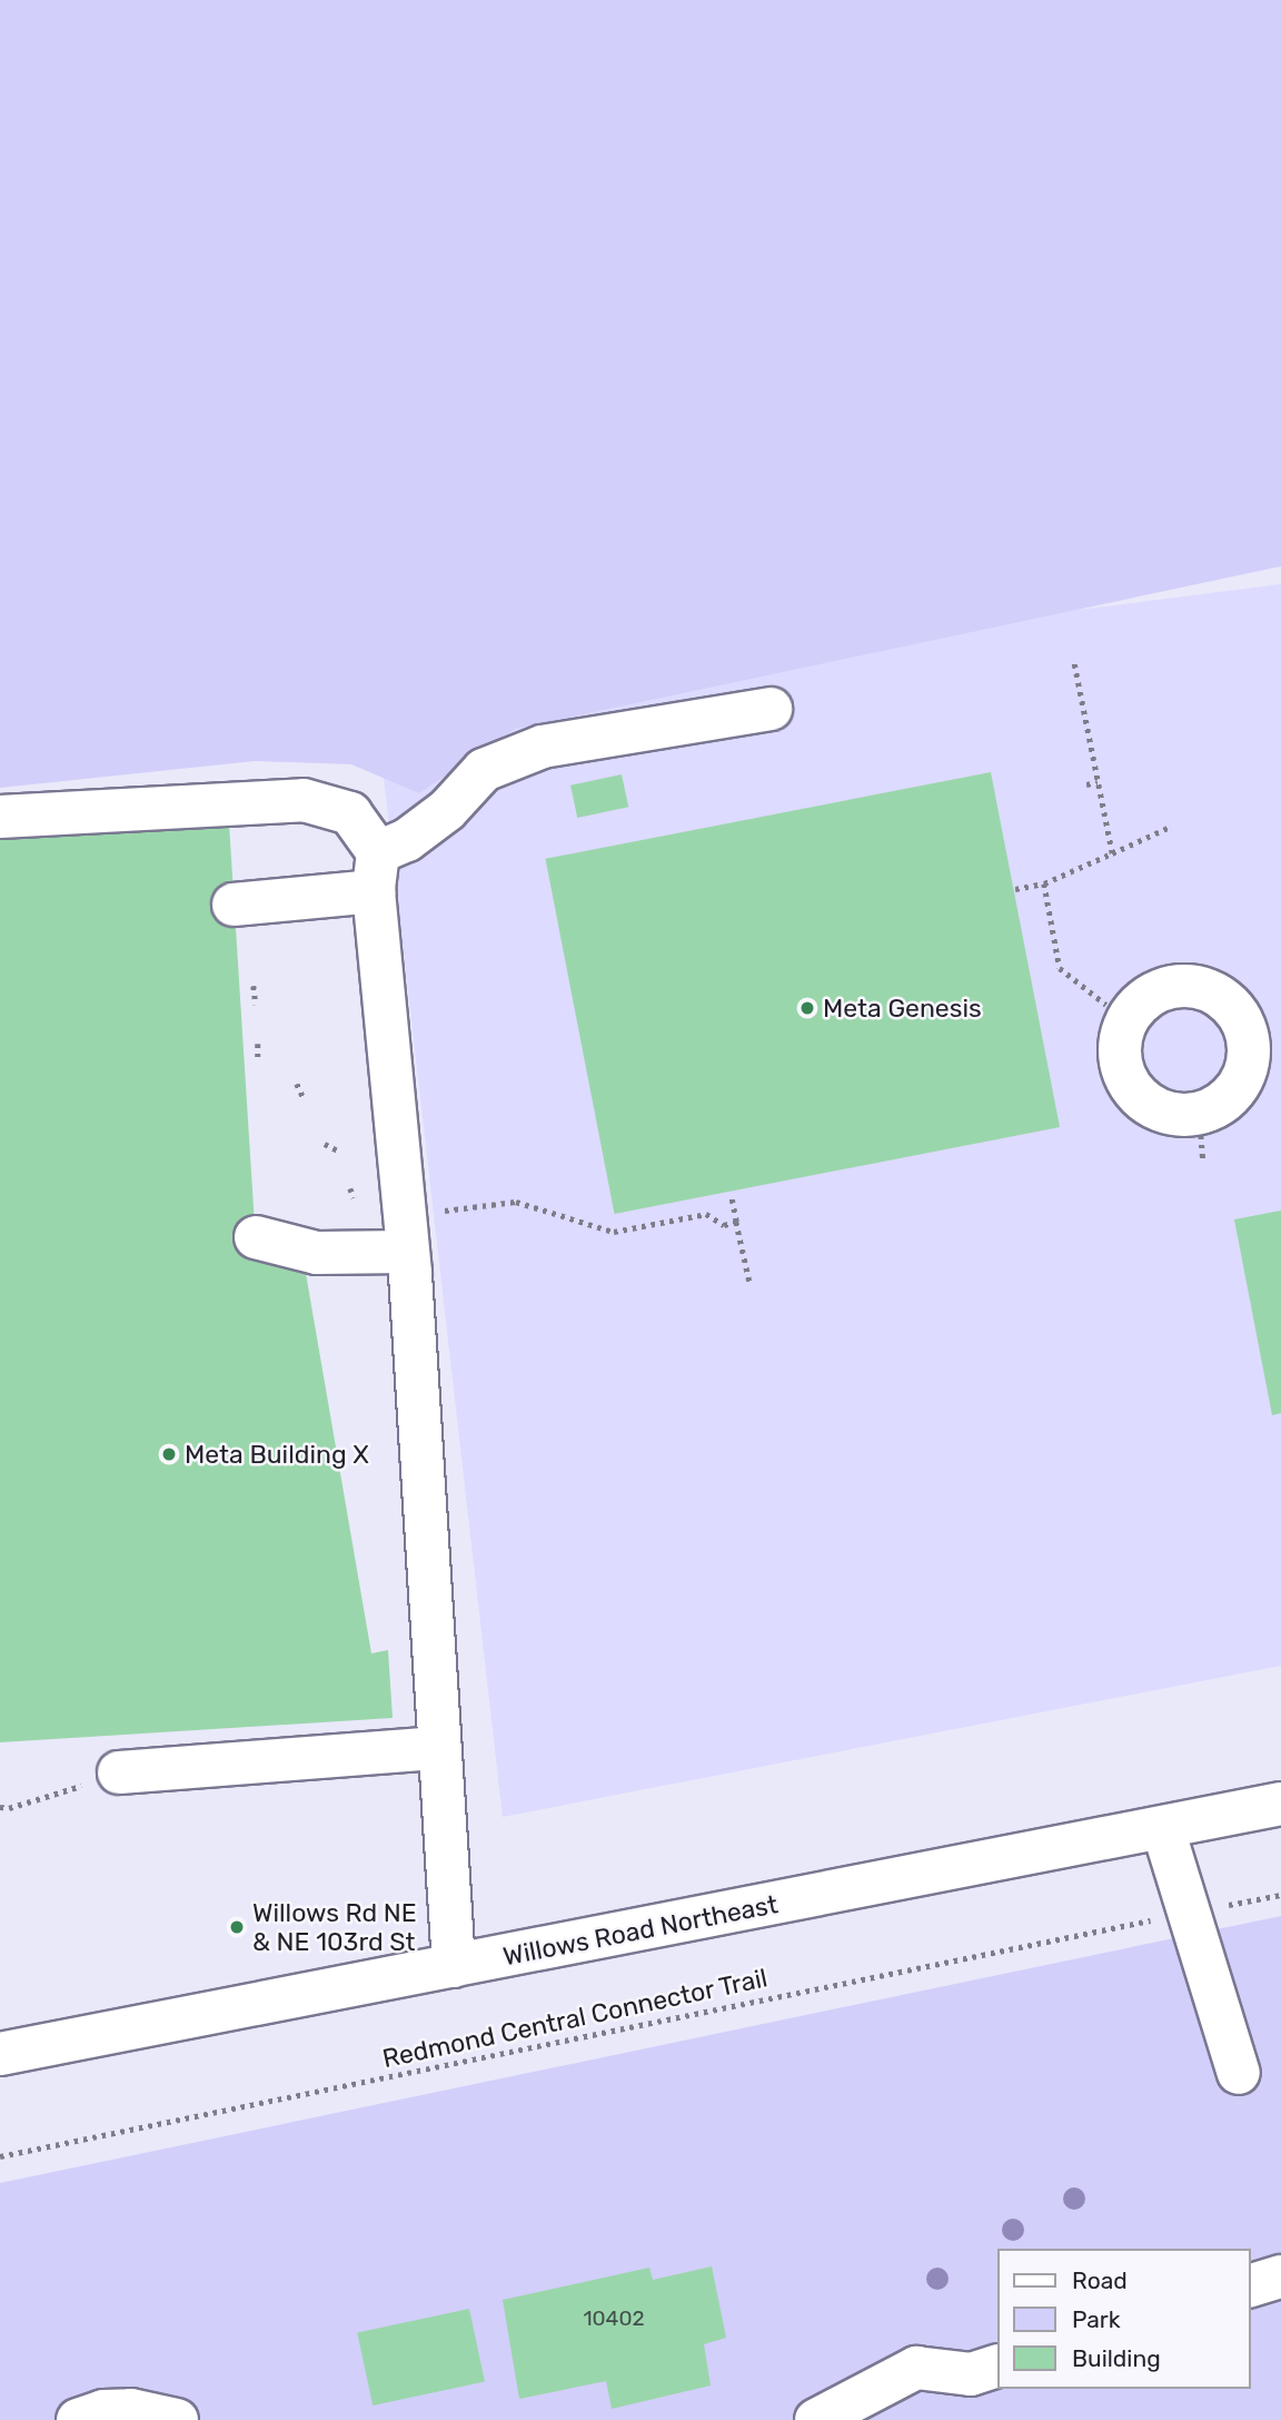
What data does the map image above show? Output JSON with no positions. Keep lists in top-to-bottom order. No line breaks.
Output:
{"streets":{"main road":["Willows Road Northeast"],"path":["Redmond Central Connector Trail"]},"places":["Meta Genesis","Meta Building X","Willows Rd NE & NE 103rd St"],"house_numbers":["10402"],"legend":["Road","Park","Building"]}
